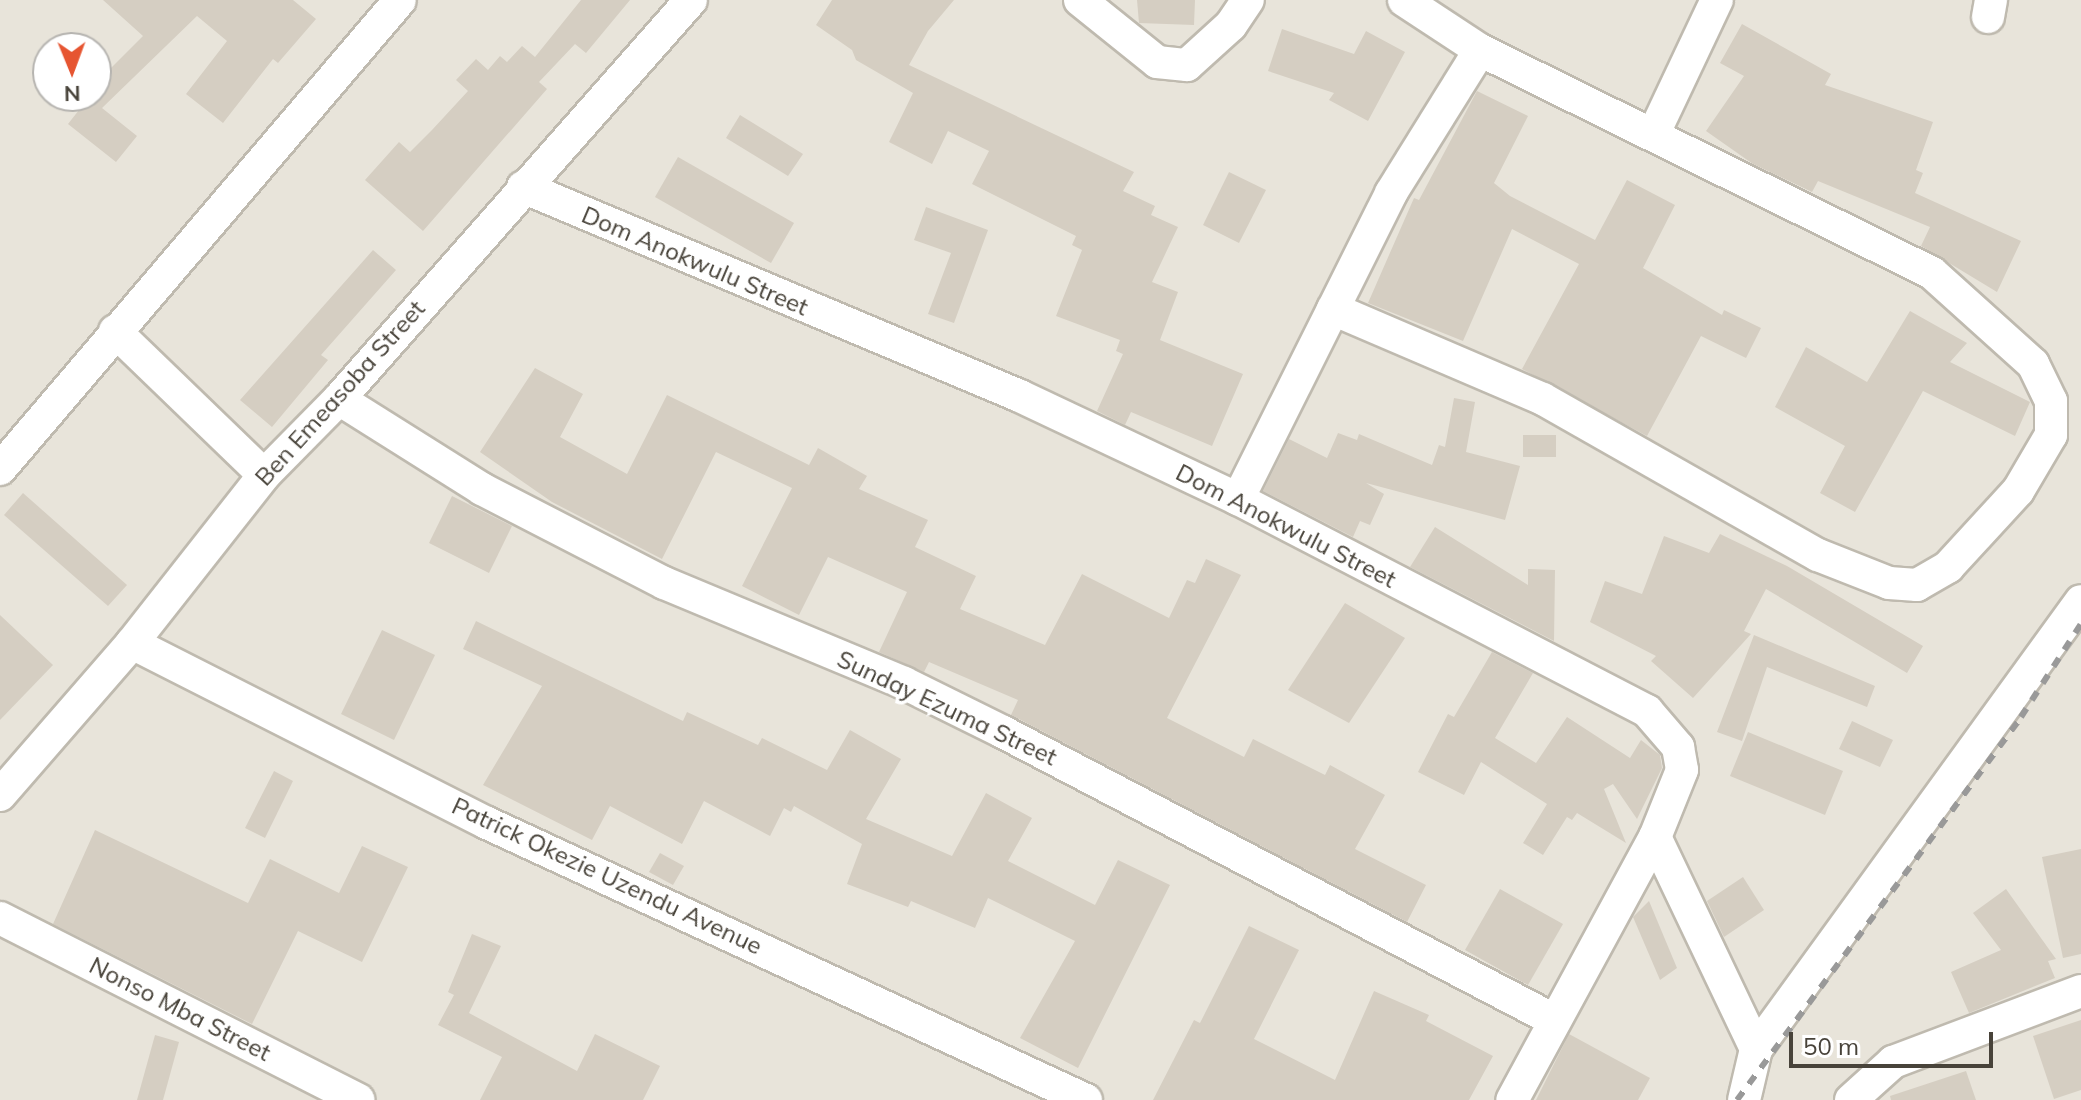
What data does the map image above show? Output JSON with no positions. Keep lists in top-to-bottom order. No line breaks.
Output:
{"streets":{"street":["Dom Anokwulu Street","Ben Emeasoba Street","Sunday Ezuma Street","Patrick Okezie Uzendu Avenue","Nonso Mba Street"]},"crossings":[["Dom Anokwulu Street","Ben Emeasoba Street"],["Dom Anokwulu Street","Sunday Ezuma Street"],["Ben Emeasoba Street","Sunday Ezuma Street"],["Ben Emeasoba Street","Patrick Okezie Uzendu Avenue"]],"scale_bar":"50 m","north":"bottom"}
